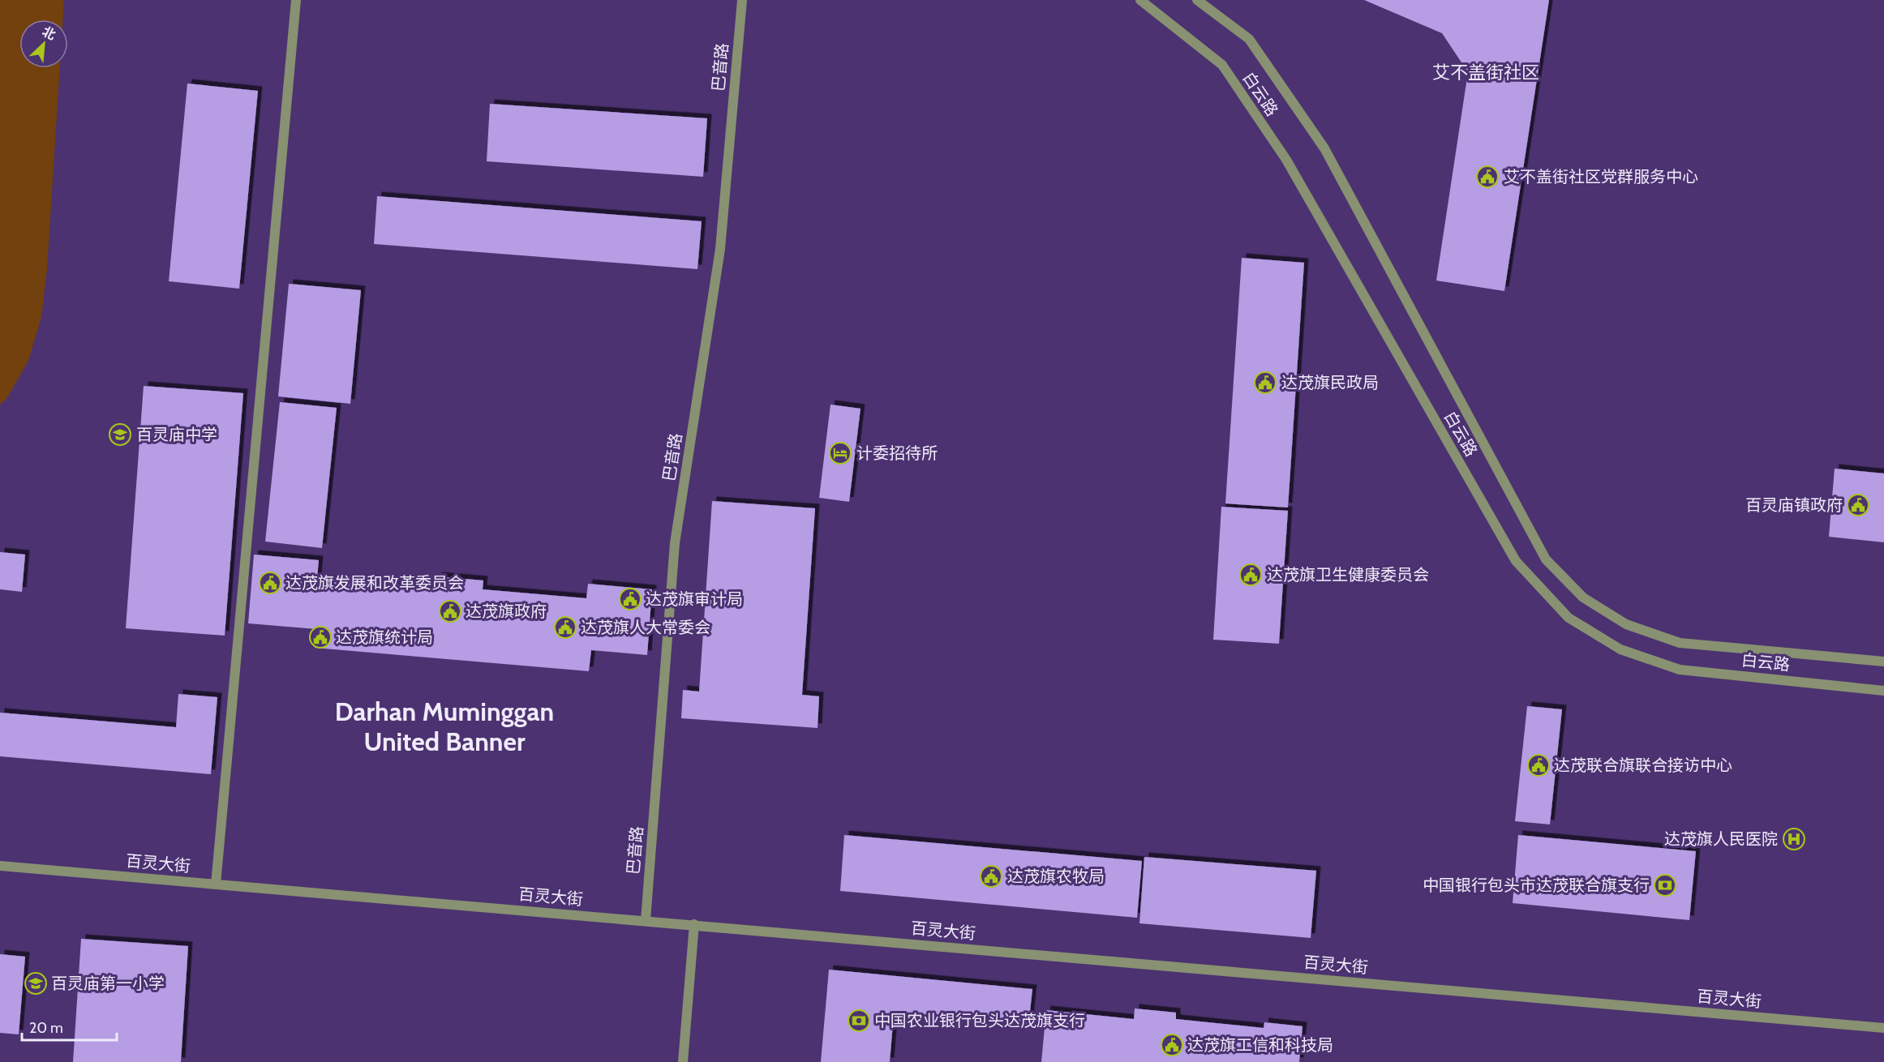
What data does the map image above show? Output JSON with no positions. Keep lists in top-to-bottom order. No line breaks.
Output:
{"streets":{"street":["巴音路","白云路","百灵大街"]},"crossings":[["巴音路","百灵大街"]],"districts":["艾不盖街社区","Darhan Muminggan United Banner"],"places":{"public building":["艾不盖街社区党群服务中心","达茂旗民政局","百灵庙镇政府","达茂旗卫生健康委员会","达茂旗发展和改革委员会","达茂旗审计局","达茂旗政府","达茂旗人大常委会","达茂旗统计局","达茂联合旗联合接访中心","达茂旗农牧局","达茂旗工信和科技局"],"school or university":["百灵庙中学","百灵庙第一小学"],"hotel":["计委招待所"],"hospital":["达茂旗人民医院"],"bank":["中国银行包头市达茂联合旗支行","中国农业银行包头达茂旗支行"]},"scale_bar":"20 m","north":"top right"}
